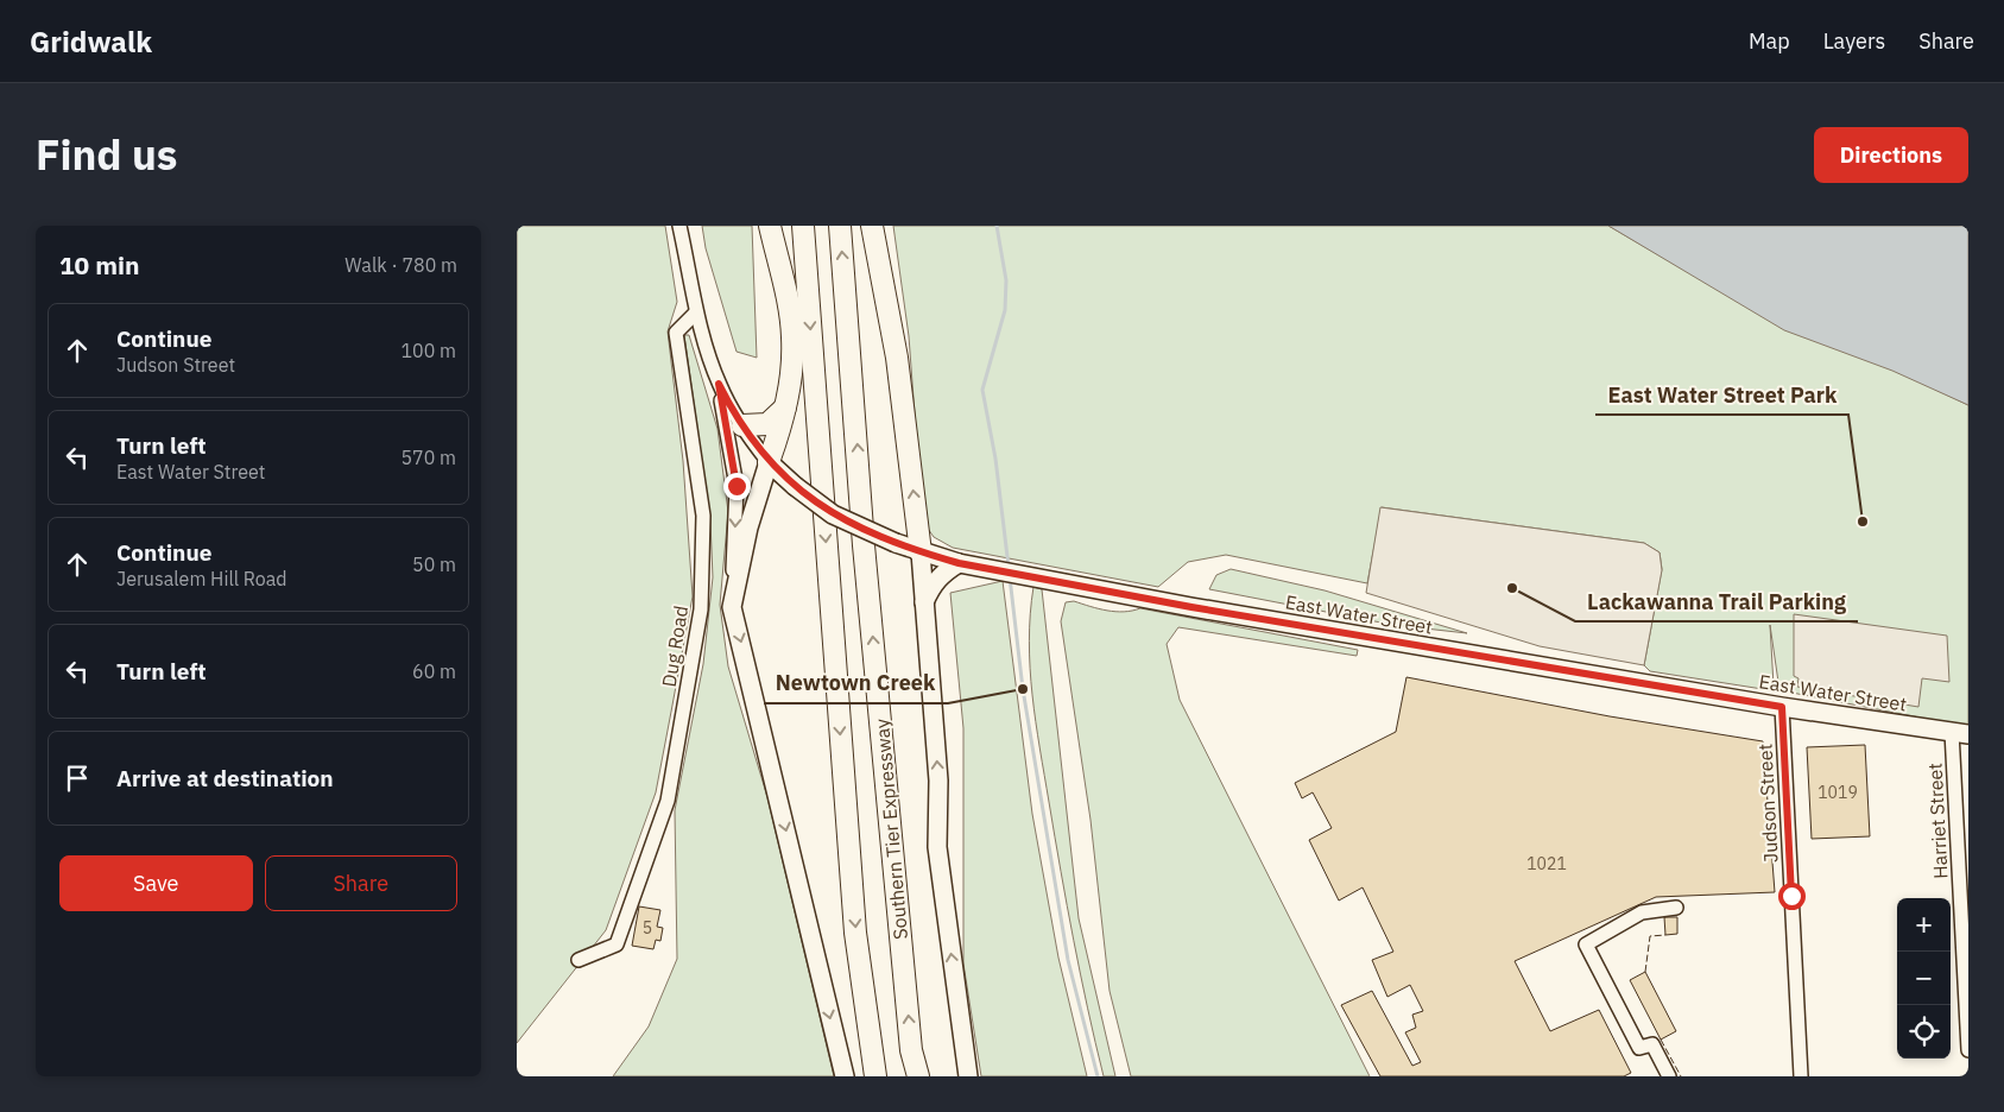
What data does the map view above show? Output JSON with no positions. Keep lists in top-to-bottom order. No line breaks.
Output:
{"streets":{"highway":["Southern Tier Expressway"],"main road":["East Water Street"],"street":["Dug Road","Judson Street","Harriet Street"]},"crossings":[["East Water Street","Judson Street"],["East Water Street","Harriet Street"]],"places":["East Water Street Park","Lackawanna Trail Parking","Newtown Creek"],"house_numbers":["1019","1021","5"],"page":{"header":"Gridwalk","nav":["Map","Layers","Share"],"title":"Find us","buttons":["Directions",["Save","Share"]],"heading":["10 min","Walk · 780 m"],"list":[["Continue","Judson Street","100 m"],["Turn left","East Water Street","570 m"],["Continue","Jerusalem Hill Road","50 m"],["Turn left","60 m"],"Arrive at destination"],"map_buttons":["+","−"]}}
